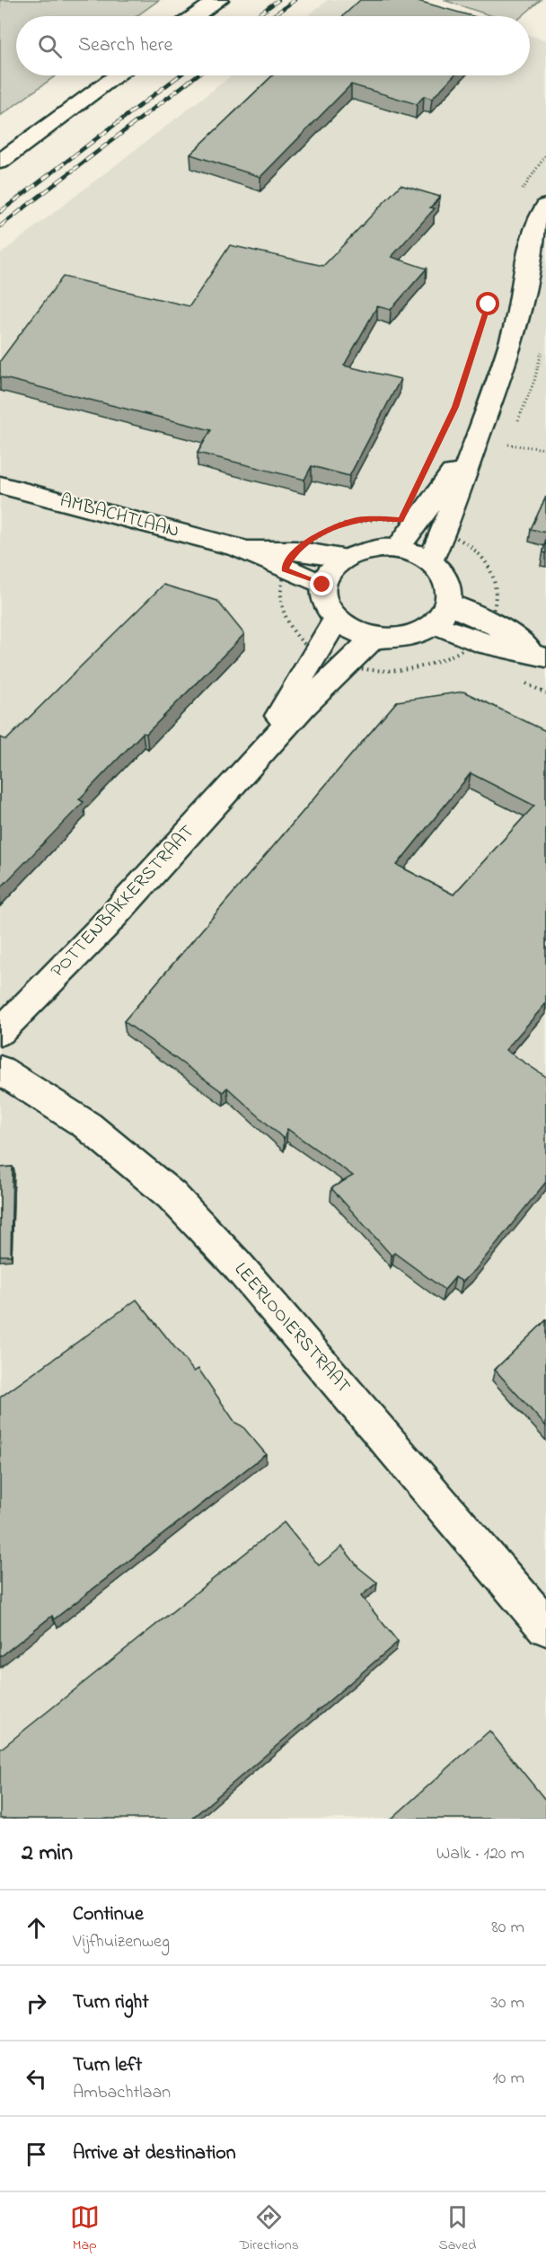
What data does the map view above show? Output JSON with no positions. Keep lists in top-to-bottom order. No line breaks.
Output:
{"streets":{"street":["AMBACHTLAAN","POTTENBAKKERSTRAAT","LEERLOOIERSTRAAT"]},"crossings":[["AMBACHTLAAN","POTTENBAKKERSTRAAT"]],"page":{"search":"Search here","heading":["2 min","Walk · 120 m"],"list":[["Continue","Vijfhuizenweg","80 m"],["Turn right","30 m"],["Turn left","Ambachtlaan","10 m"],"Arrive at destination"],"nav":["Map","Directions","Saved"]}}
